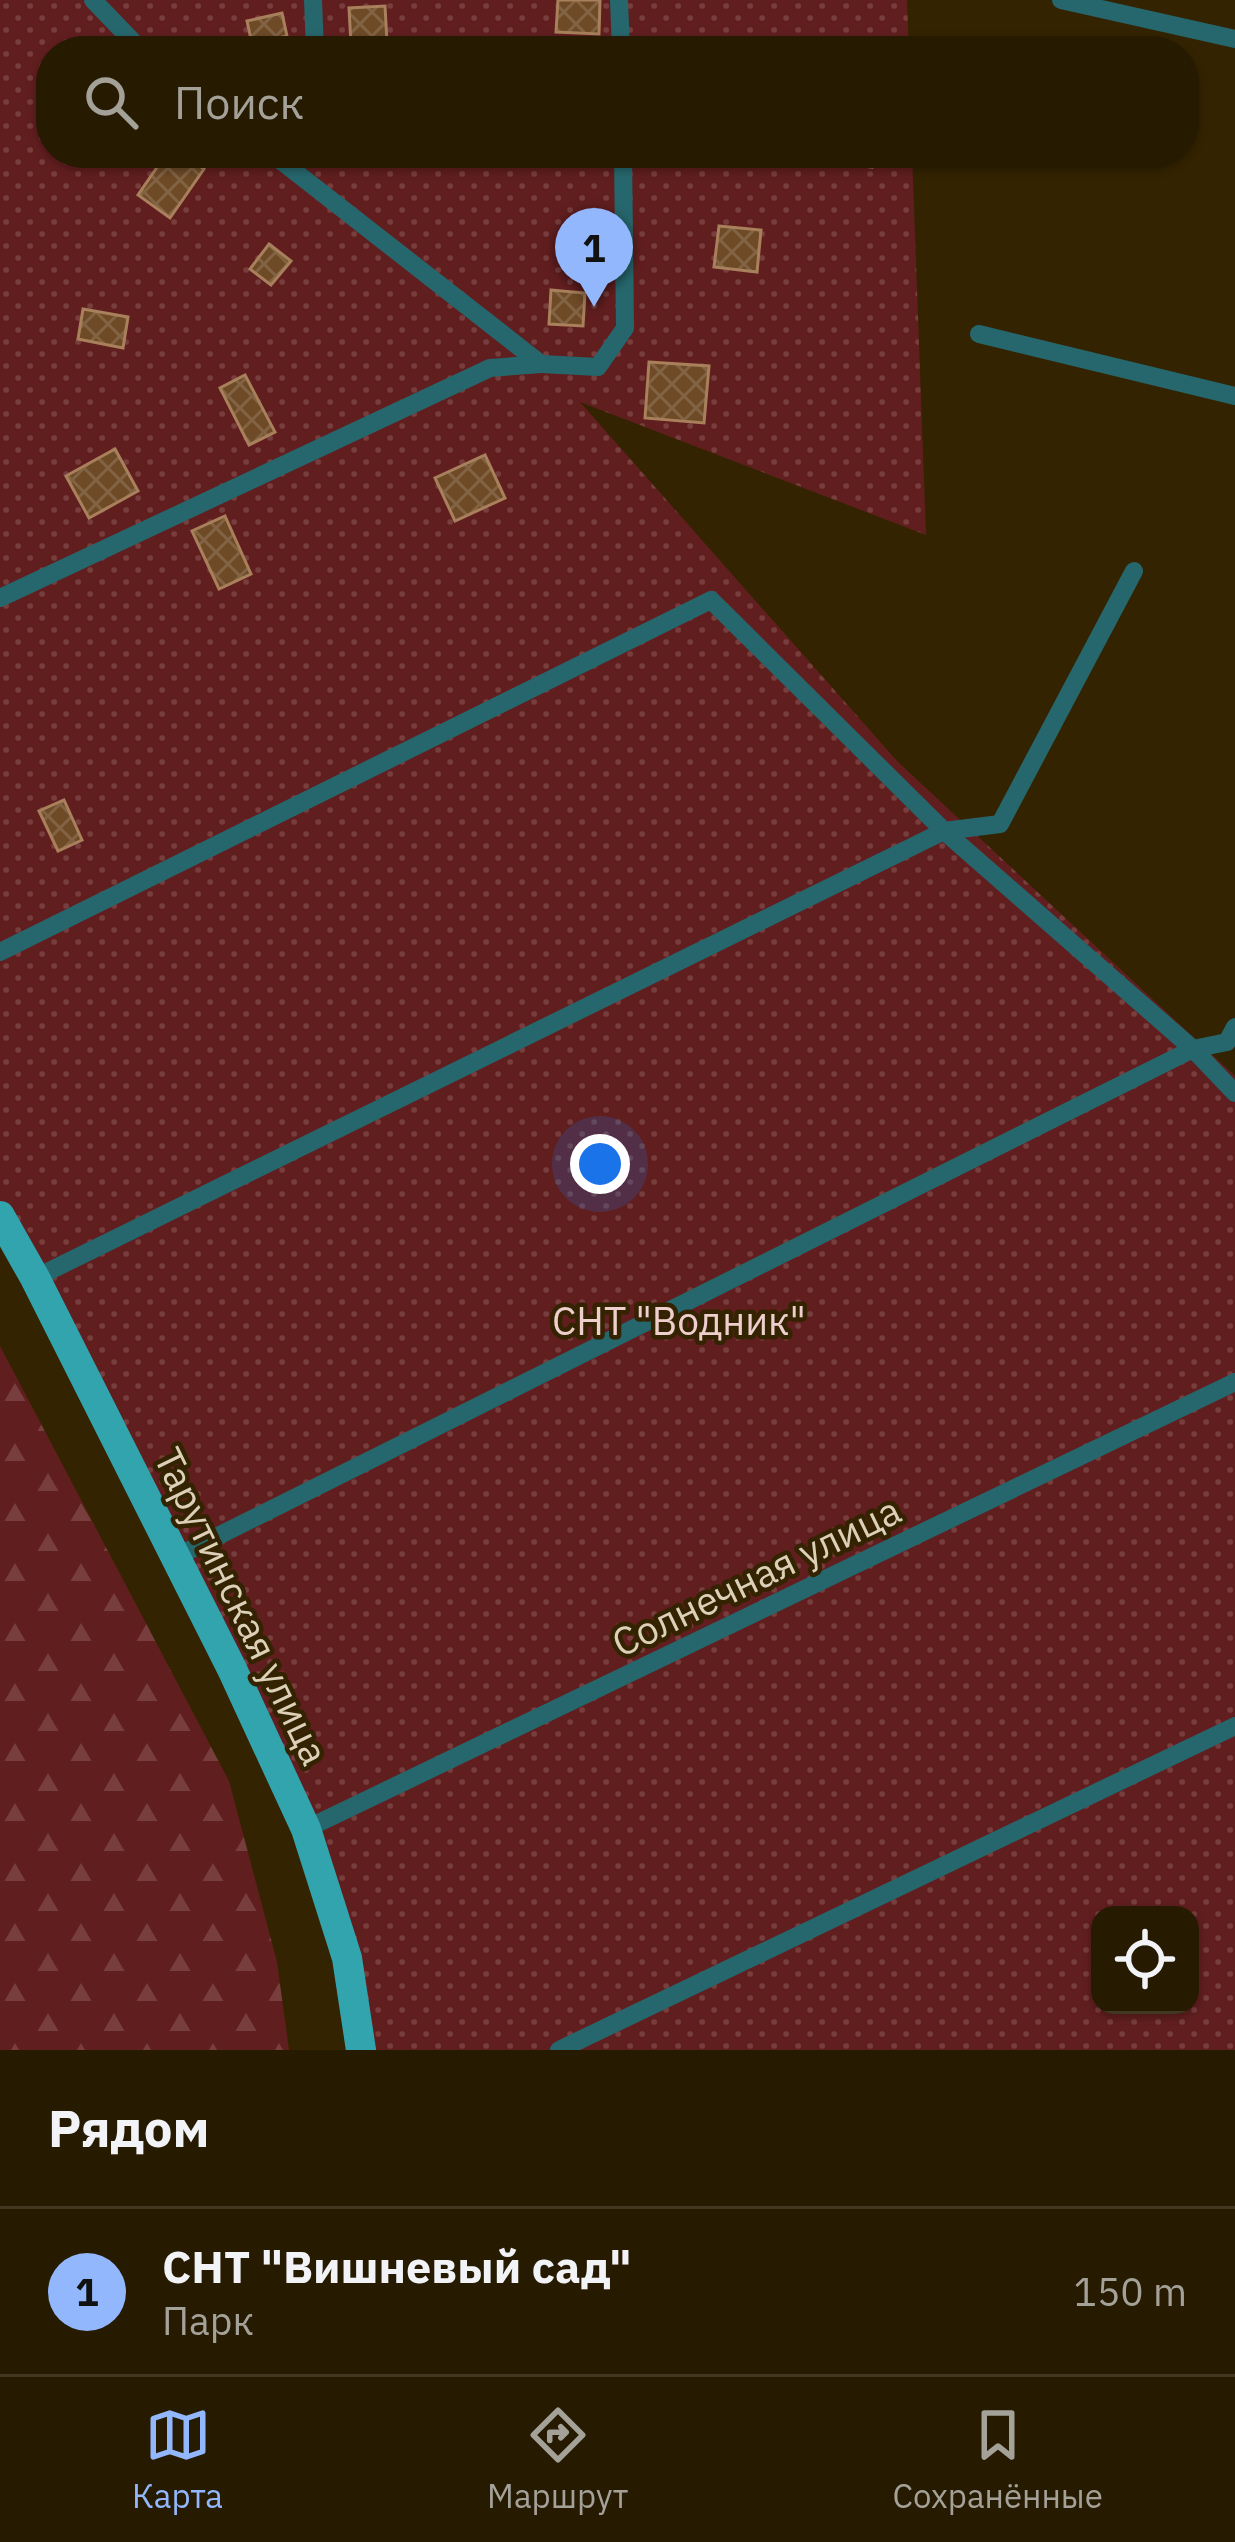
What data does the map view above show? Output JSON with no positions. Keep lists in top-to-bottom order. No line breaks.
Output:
{"streets":{"main road":["Тарутинская улица"],"lane":["Солнечная улица"]},"crossings":[["Солнечная улица","Тарутинская улица"]],"parks":["СНТ \"Водник\""],"page":{"search":"Поиск","pins":"1","heading":"Рядом","list":[{"mark":"1","name":"СНТ \"Вишневый сад\"","note":"Парк","value":"150 m"}],"nav":["Карта","Маршрут","Сохранённые"]}}
